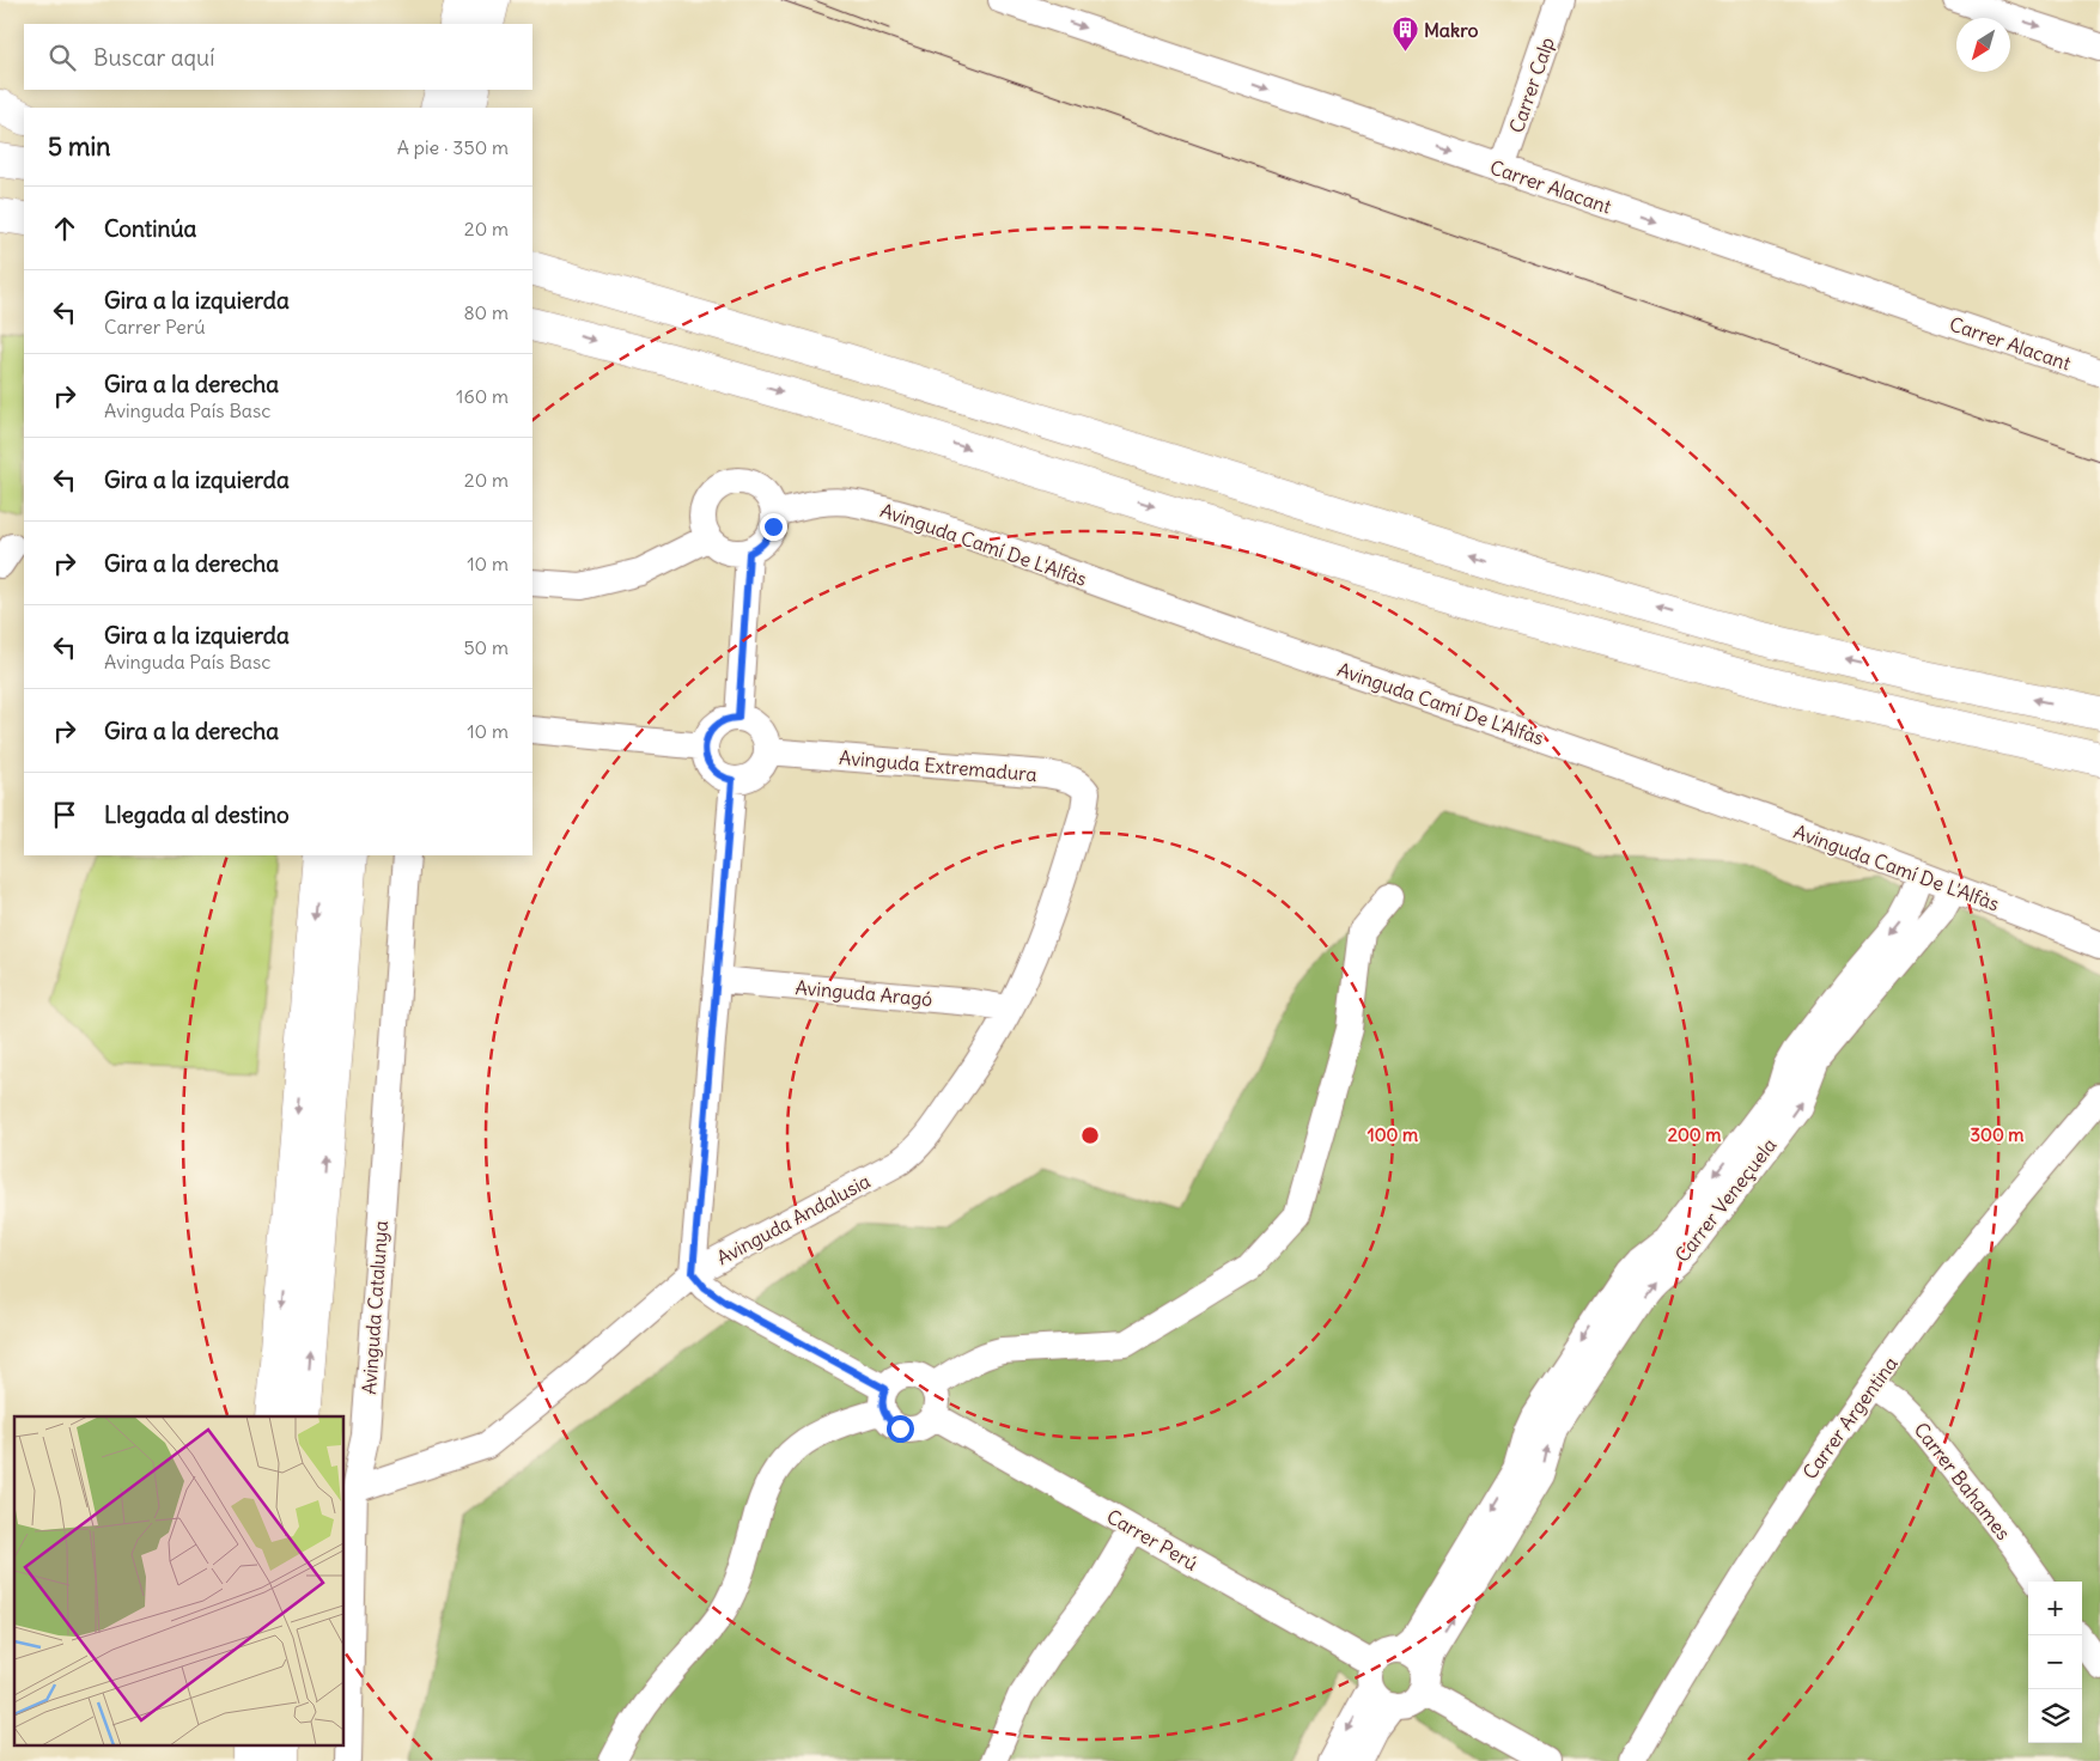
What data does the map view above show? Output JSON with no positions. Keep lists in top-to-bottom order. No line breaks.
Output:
{"streets":{"street":["Carrer Calp","Carrer Alacant","Avinguda Camí De L'Alfàs","Avinguda Extremadura","Avinguda Aragó","Carrer Veneçuela","Avinguda Andalusia","Avinguda Catalunya","Carrer Argentina","Carrer Bahames","Carrer Perú"]},"crossings":[["Carrer Calp","Carrer Alacant"],["Avinguda Camí De L'Alfàs","Carrer Veneçuela"],["Avinguda Extremadura","Avinguda Andalusia"],["Avinguda Aragó","Avinguda Andalusia"],["Carrer Veneçuela","Carrer Perú"],["Avinguda Andalusia","Avinguda Catalunya"],["Carrer Argentina","Carrer Bahames"]],"one_way":["Carrer Alacant"],"places":{"building":["Makro"]},"north":"bottom left","page":{"search":"Buscar aquí","heading":["5 min","A pie · 350 m"],"list":[["Continúa","20 m"],["Gira a la izquierda","Carrer Perú","80 m"],["Gira a la derecha","Avinguda País Basc","160 m"],["Gira a la izquierda","20 m"],["Gira a la derecha","10 m"],["Gira a la izquierda","Avinguda País Basc","50 m"],["Gira a la derecha","10 m"],"Llegada al destino"],"map_buttons":["+","−"]},"rings":["100 m","200 m","300 m"]}
